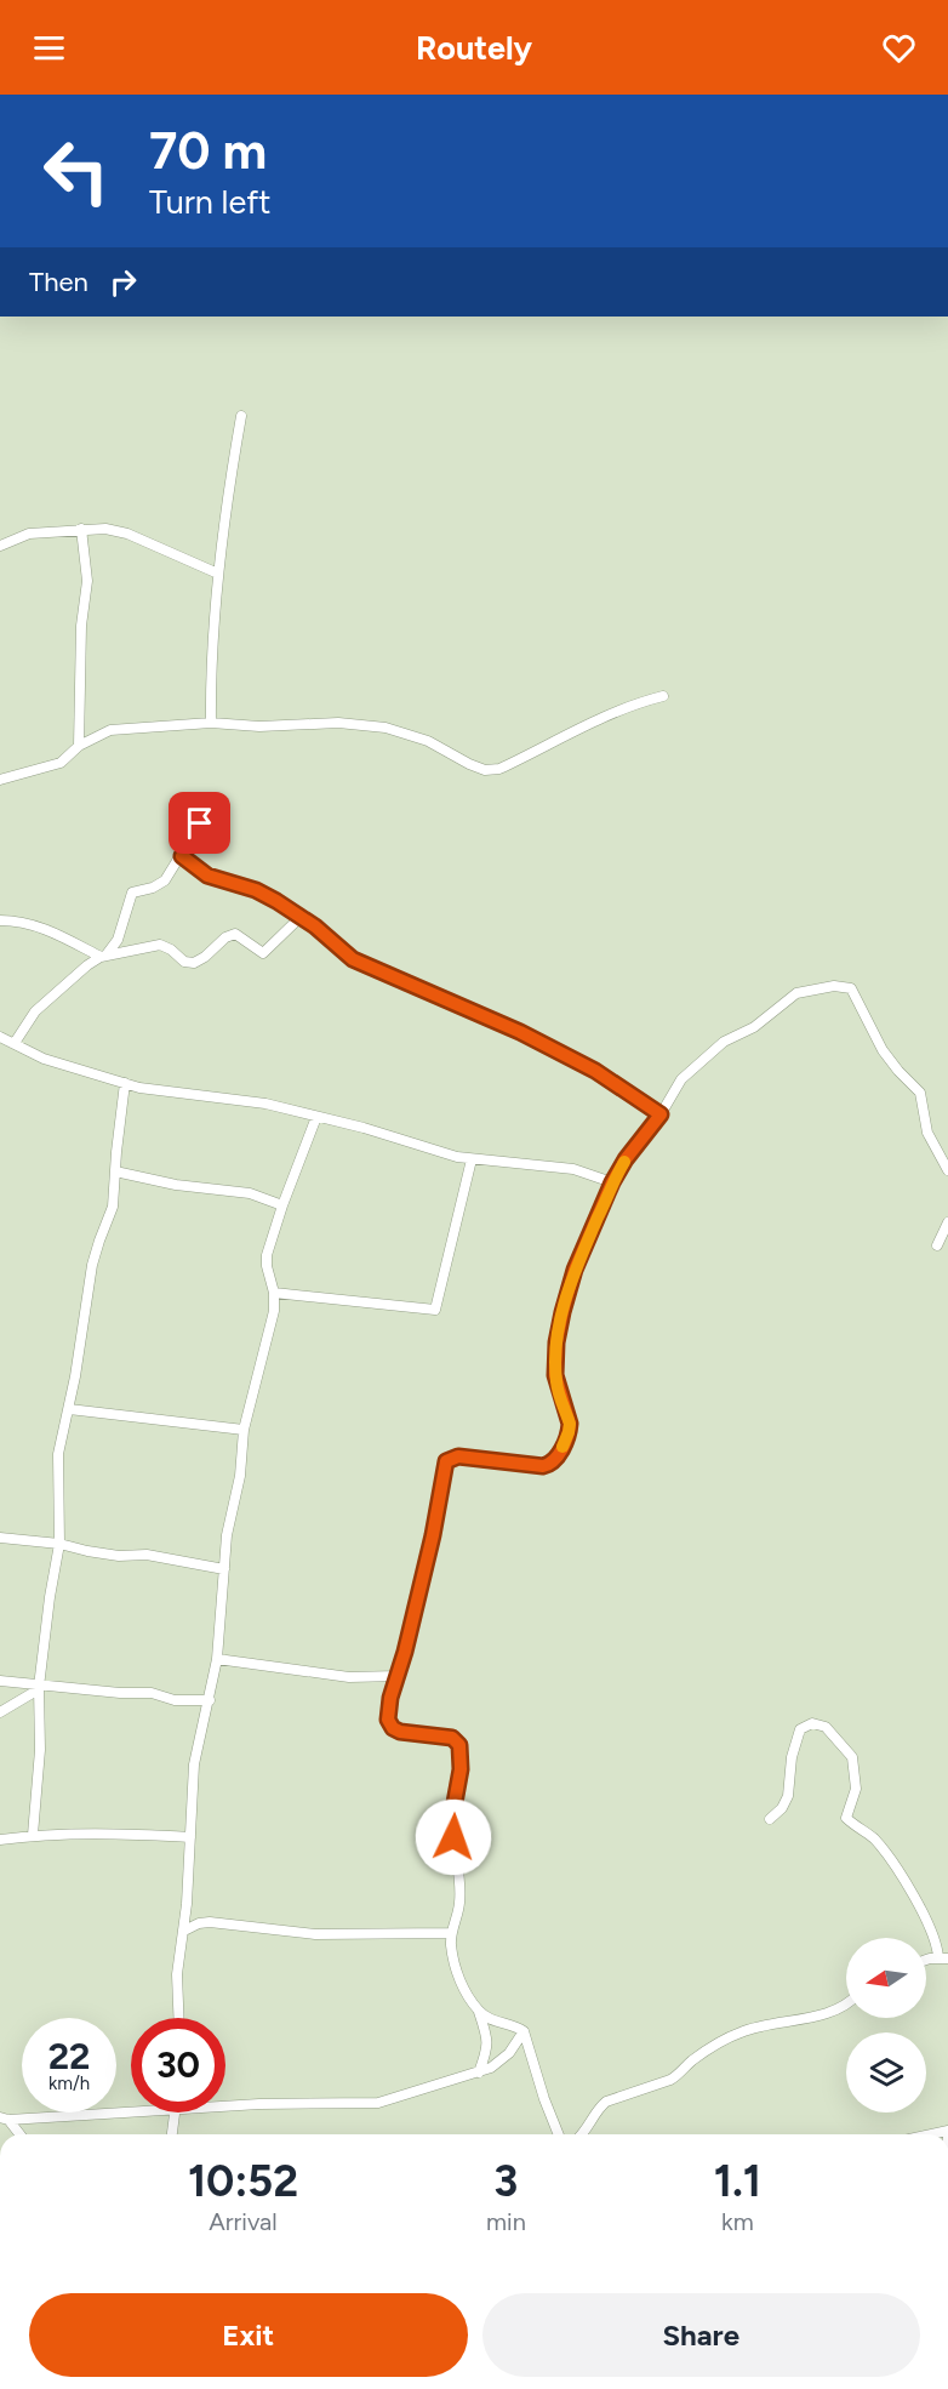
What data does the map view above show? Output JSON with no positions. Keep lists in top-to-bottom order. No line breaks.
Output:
{"north":"left","page":{"header":"Routely","turn":["70 m","Turn left"],"then":"Then","speed":"22 km/h","limit":"30","eta":["10:52","Arrival","3","min","1.1","km"],"buttons":["Exit","Share"]}}
